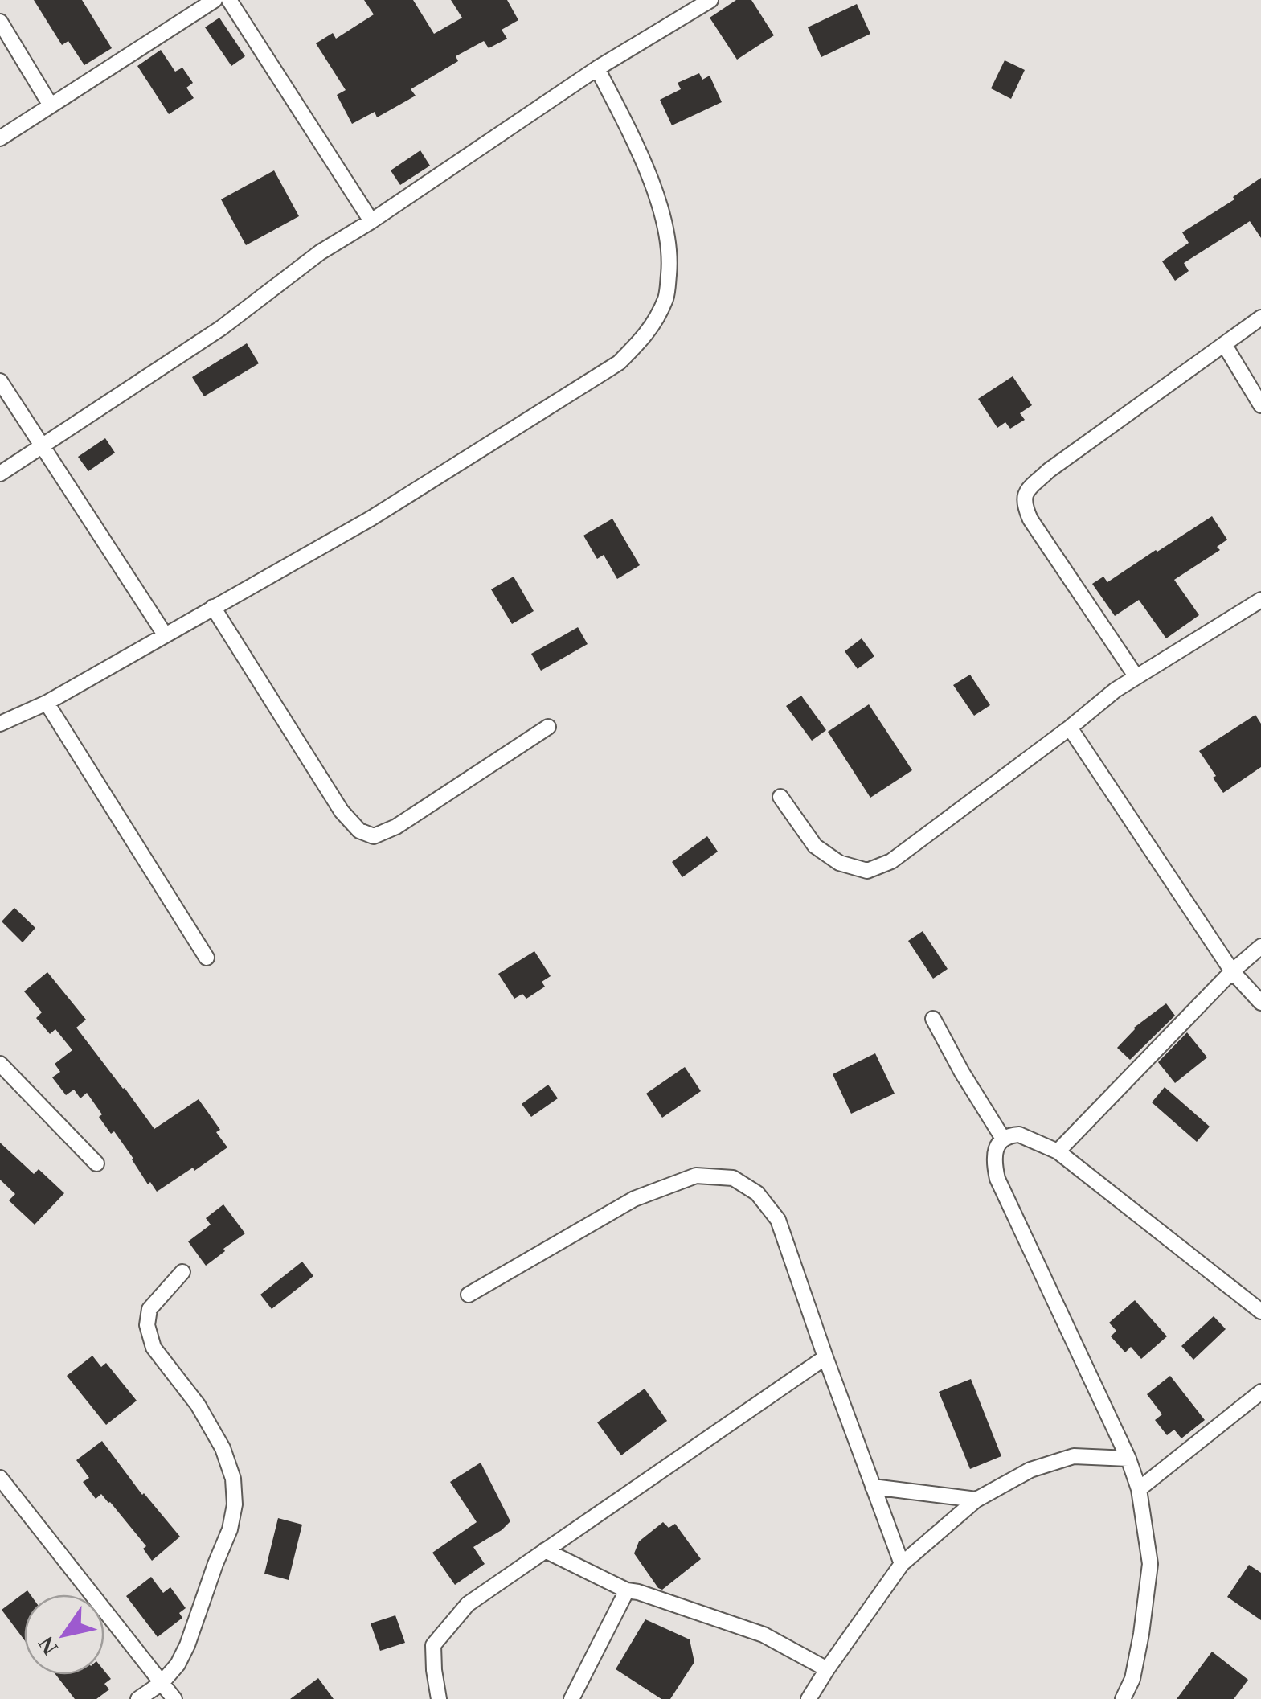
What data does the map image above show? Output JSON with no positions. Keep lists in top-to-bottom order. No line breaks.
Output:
{"north":"bottom left"}
